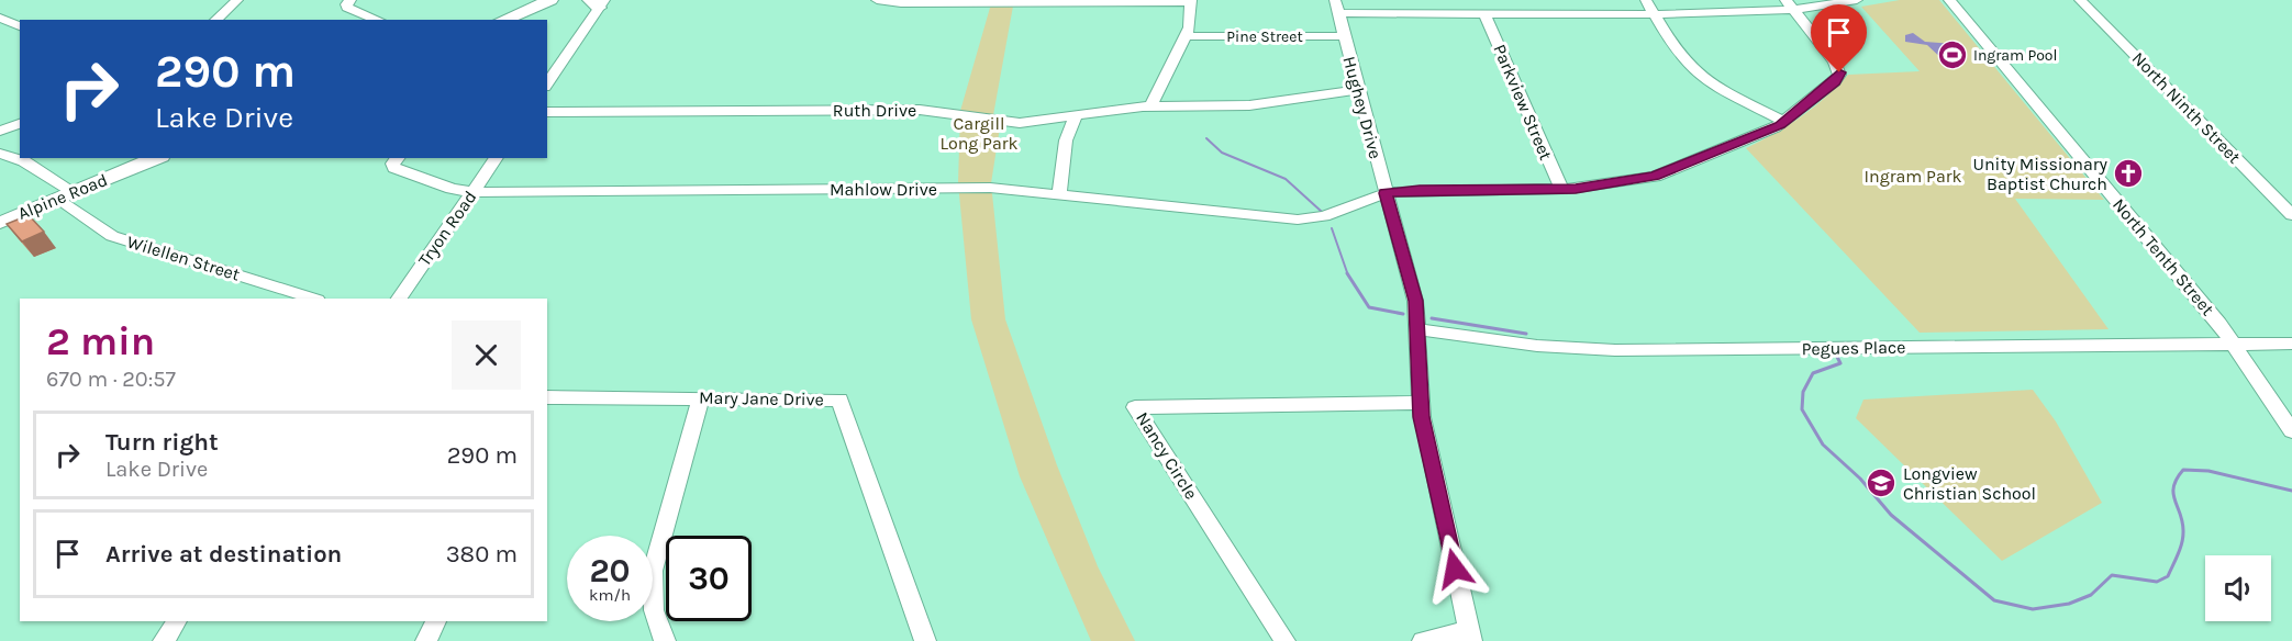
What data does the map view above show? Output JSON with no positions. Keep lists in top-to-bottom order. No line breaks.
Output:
{"streets":{"main road":["Alpine Road"],"street":["Pine Street","Parkview Street","Hughey Drive","North Ninth Street","Ruth Drive","Mahlow Drive","Tryon Road","North Tenth Street","Wilellen Street","Pegues Place","Mary Jane Drive","Nancy Circle"]},"crossings":[["Pine Street","Hughey Drive"],["Parkview Street","Mahlow Drive"],["Hughey Drive","Ruth Drive"],["Hughey Drive","Mahlow Drive"],["Hughey Drive","Pegues Place"],["Hughey Drive","Nancy Circle"],["Mahlow Drive","Tryon Road"],["Alpine Road","Wilellen Street"],["North Tenth Street","Pegues Place"]],"parks":["Cargill Long Park","Ingram Park"],"places":{"sports":["Ingram Pool"],"church":["Unity Missionary Baptist Church"],"school or university":["Longview Christian School"]},"page":{"turn":["290 m","Lake Drive"],"heading":["2 min","670 m · 20:57"],"list":[{"name":"Turn right","note":"Lake Drive","value":"290 m"},{"name":"Arrive at destination","value":"380 m"}],"speed":"20 km/h","limit":"30"}}
